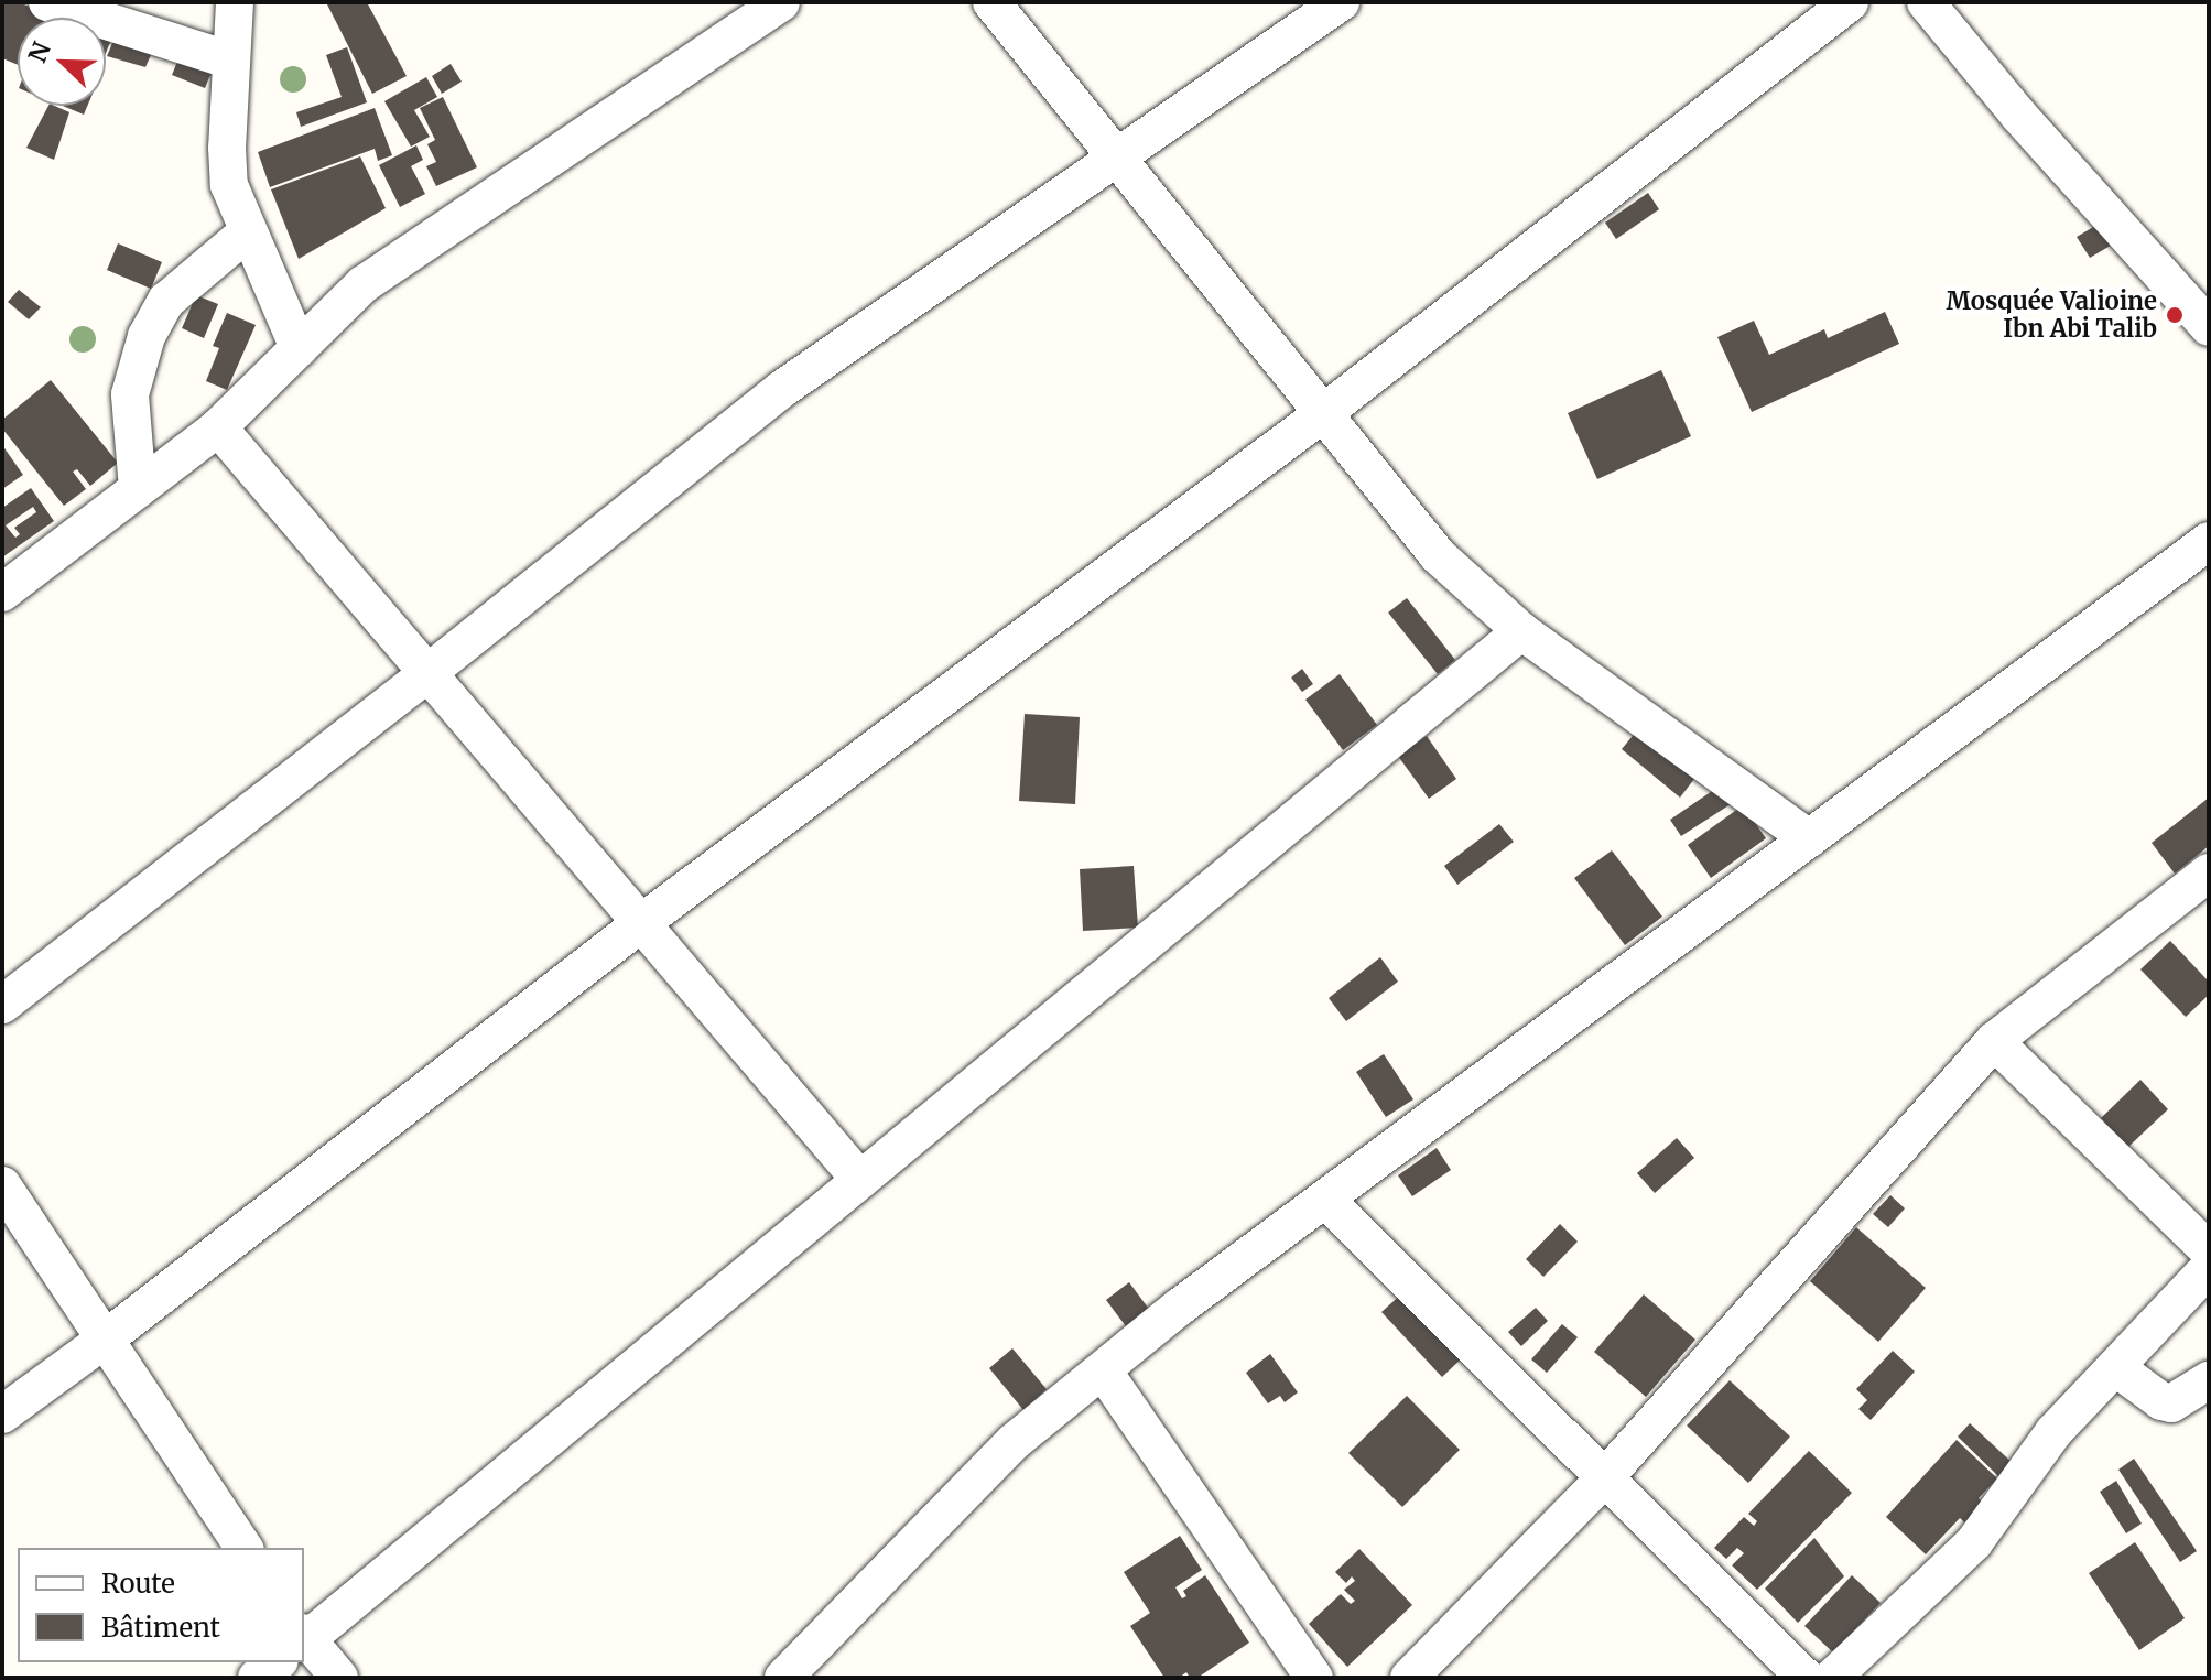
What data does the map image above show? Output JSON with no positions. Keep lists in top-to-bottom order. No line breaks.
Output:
{"places":["Mosquée Valioine Ibn Abi Talib"],"legend":["Route","Bâtiment"],"north":"top left"}
